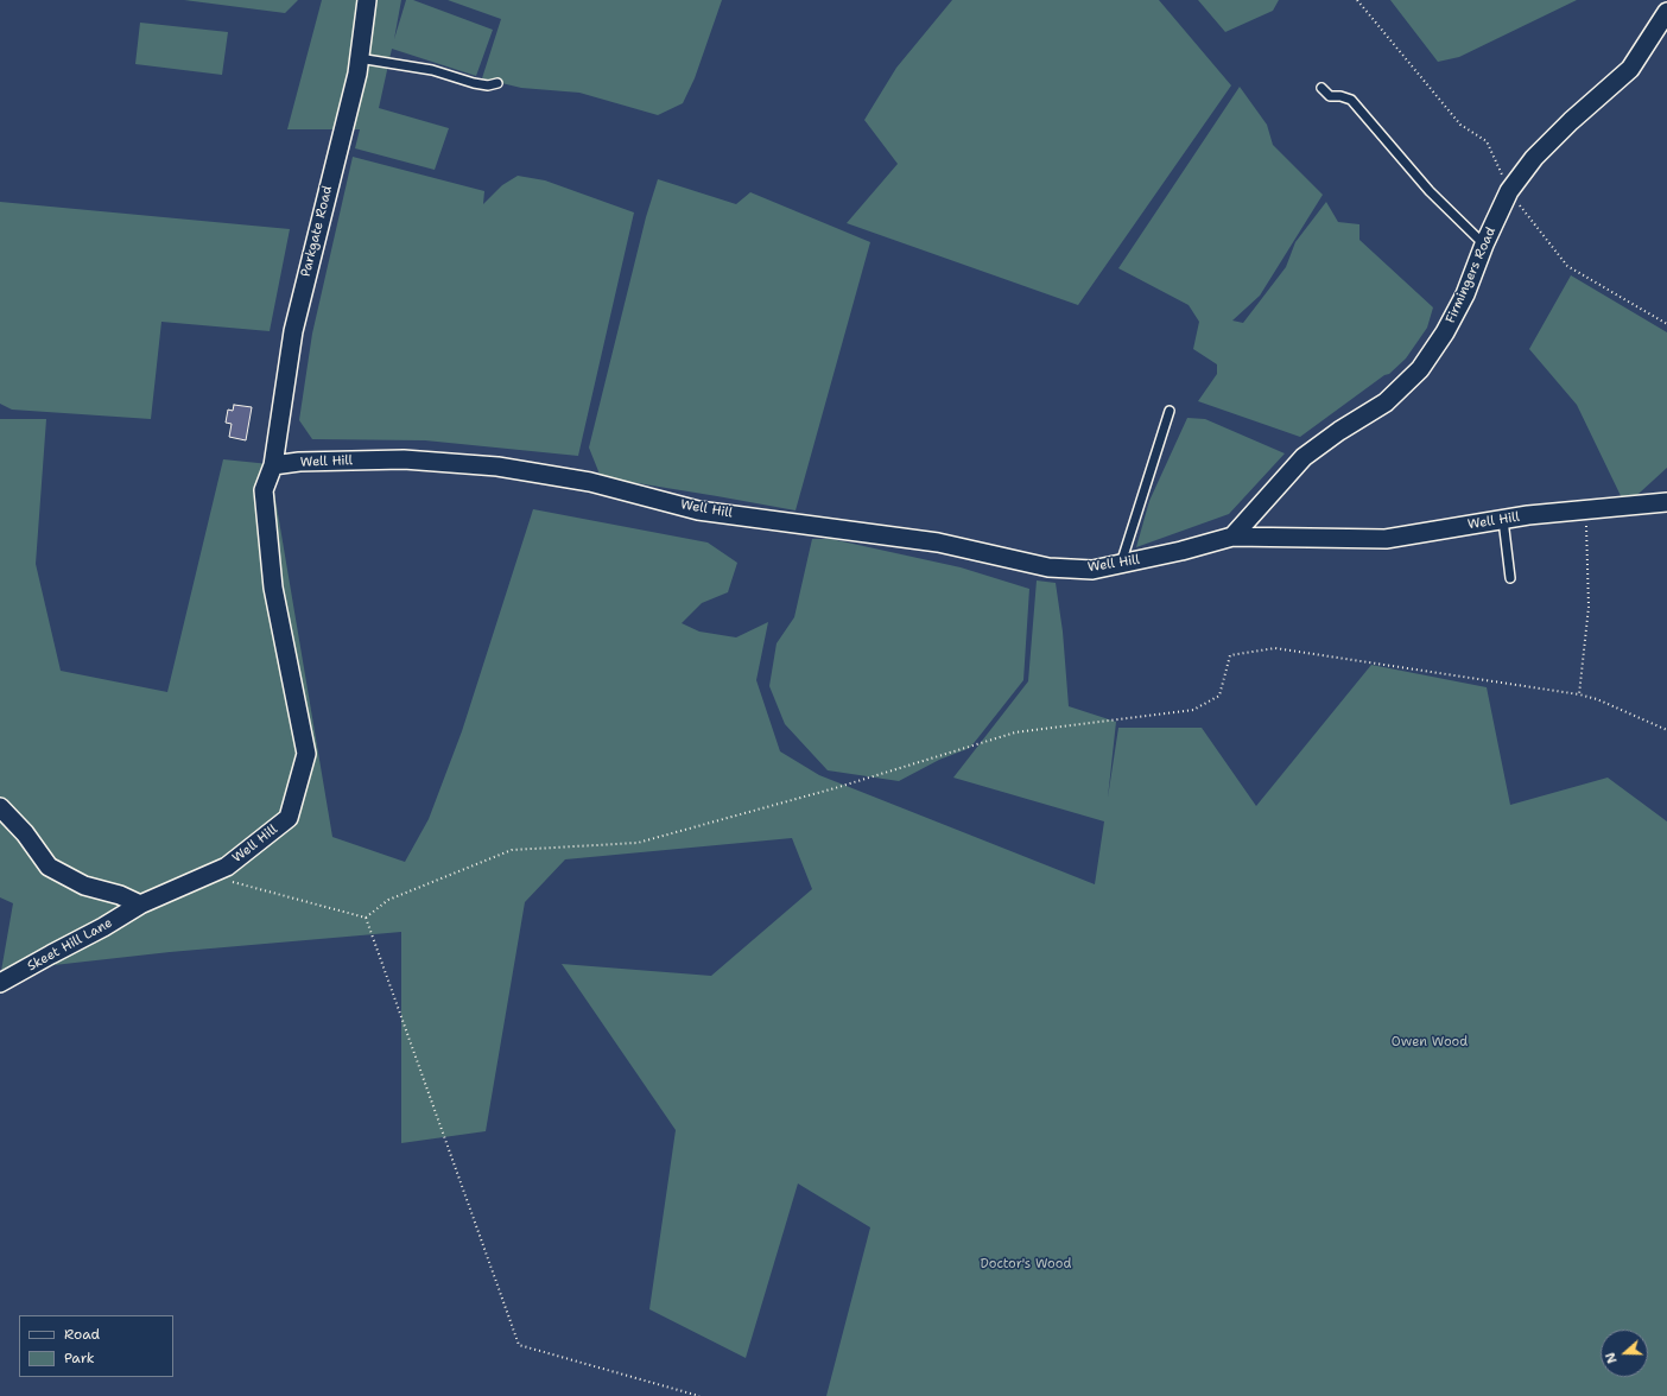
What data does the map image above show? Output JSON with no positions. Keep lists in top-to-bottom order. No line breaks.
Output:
{"streets":{"street":["Parkgate Road","Firmingers Road","Well Hill","Skeet Hill Lane"]},"crossings":[["Parkgate Road","Well Hill"],["Firmingers Road","Well Hill"],["Well Hill","Skeet Hill Lane"]],"parks":["Owen Wood","Doctor's Wood"],"legend":["Road","Park"],"north":"left"}
